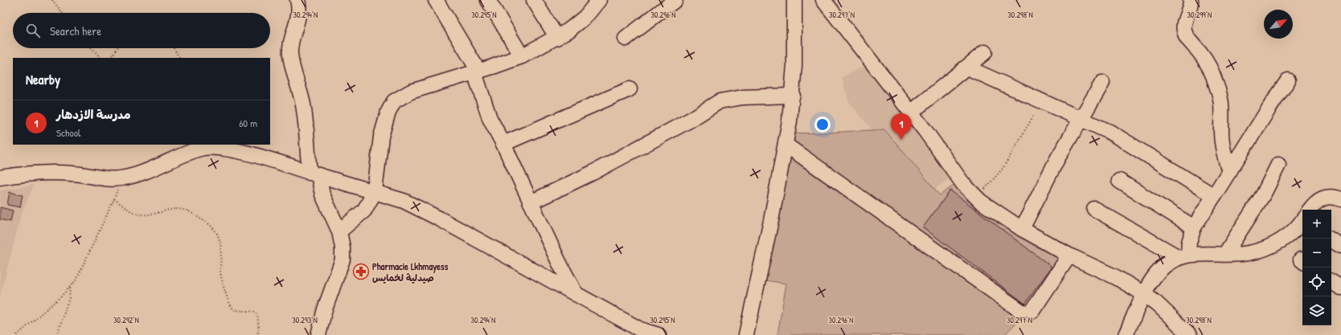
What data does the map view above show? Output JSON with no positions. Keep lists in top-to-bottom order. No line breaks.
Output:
{"places":{"pharmacy":["Pharmacie Lkhmayess صيدلية لخمايس"]},"north":"top right","page":{"search":"Search here","heading":"Nearby","list":[{"mark":"1","name":"مدرسة الازدهار","note":"School","value":"60 m"}],"pins":"1","map_buttons":["+","−"]},"coordinates":["30.294°N","30.295°N","30.296°N","30.297°N","30.298°N","30.299°N","30.292°N","30.293°N"]}
